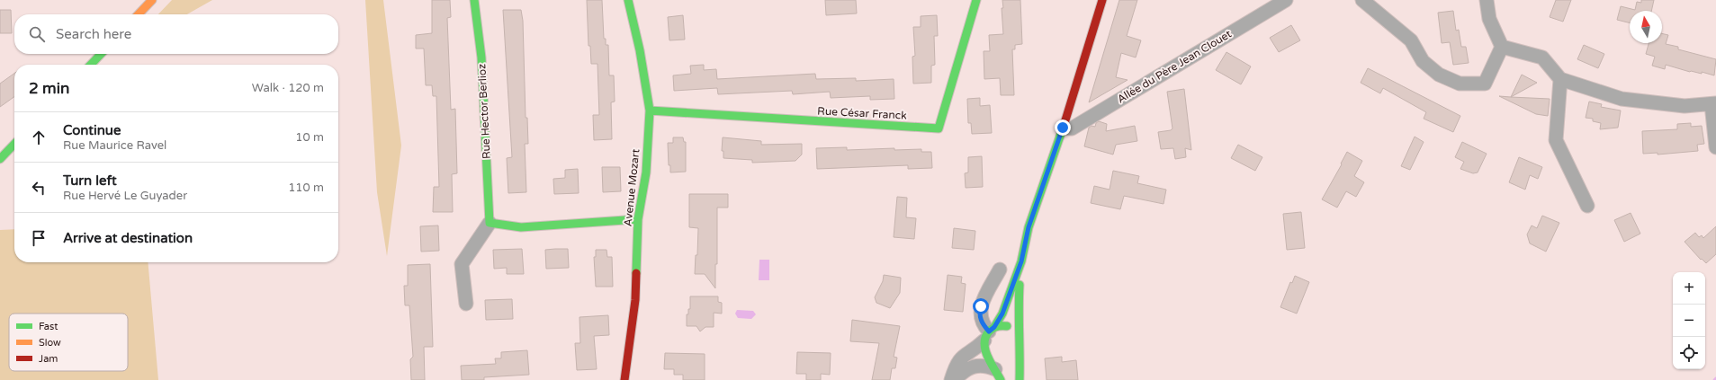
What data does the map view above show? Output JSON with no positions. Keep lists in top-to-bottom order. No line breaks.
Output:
{"streets":{"street":["Allée du Père Jean Clouet","Rue Hector Berlioz","Rue César Franck","Avenue Mozart"]},"crossings":[["Rue César Franck","Avenue Mozart"]],"legend":["Fast","Slow","Jam"],"north":"top","page":{"search":"Search here","heading":["2 min","Walk · 120 m"],"list":[["Continue","Rue Maurice Ravel","10 m"],["Turn left","Rue Hervé Le Guyader","110 m"],"Arrive at destination"],"map_buttons":["+","−"]}}
